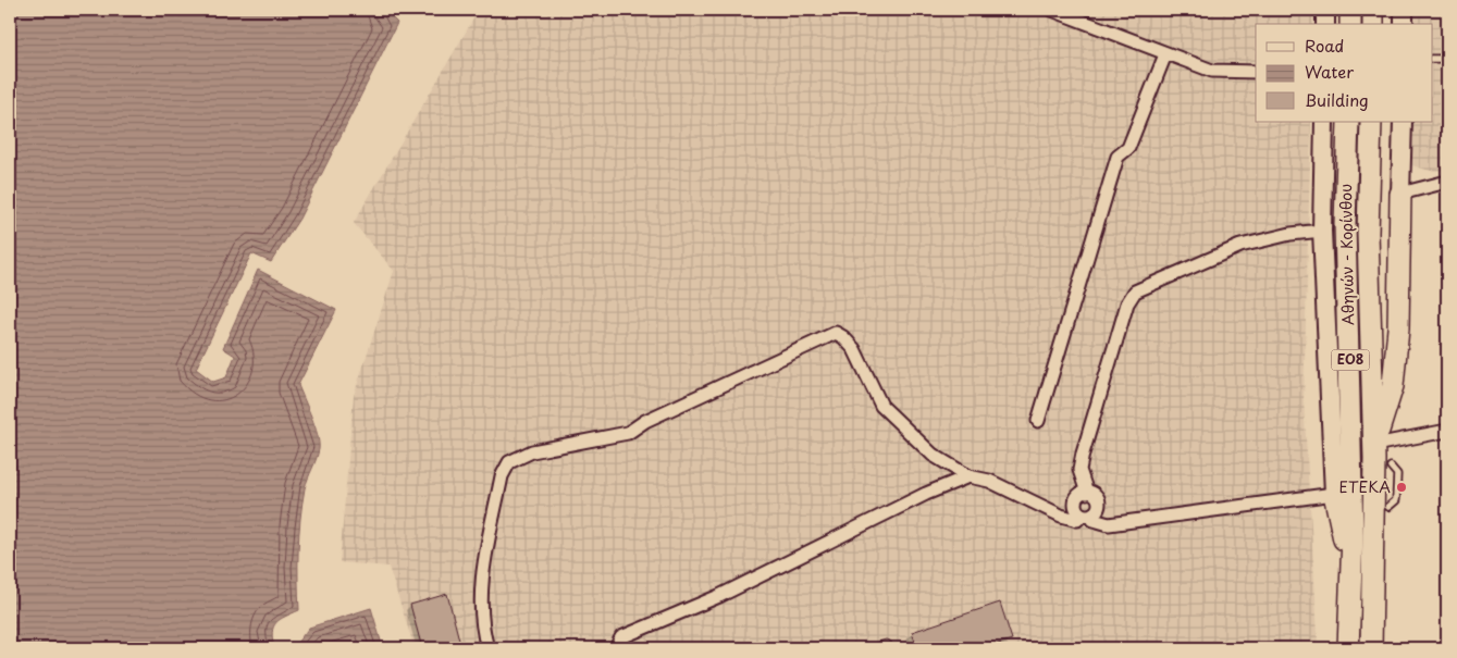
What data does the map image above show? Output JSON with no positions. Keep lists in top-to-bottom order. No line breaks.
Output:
{"streets":{"highway":["Αθηνών - Κορίνθου","ΕΟ8"]},"places":["ΕΤΕΚΑ"],"legend":["Road","Water","Building"]}
